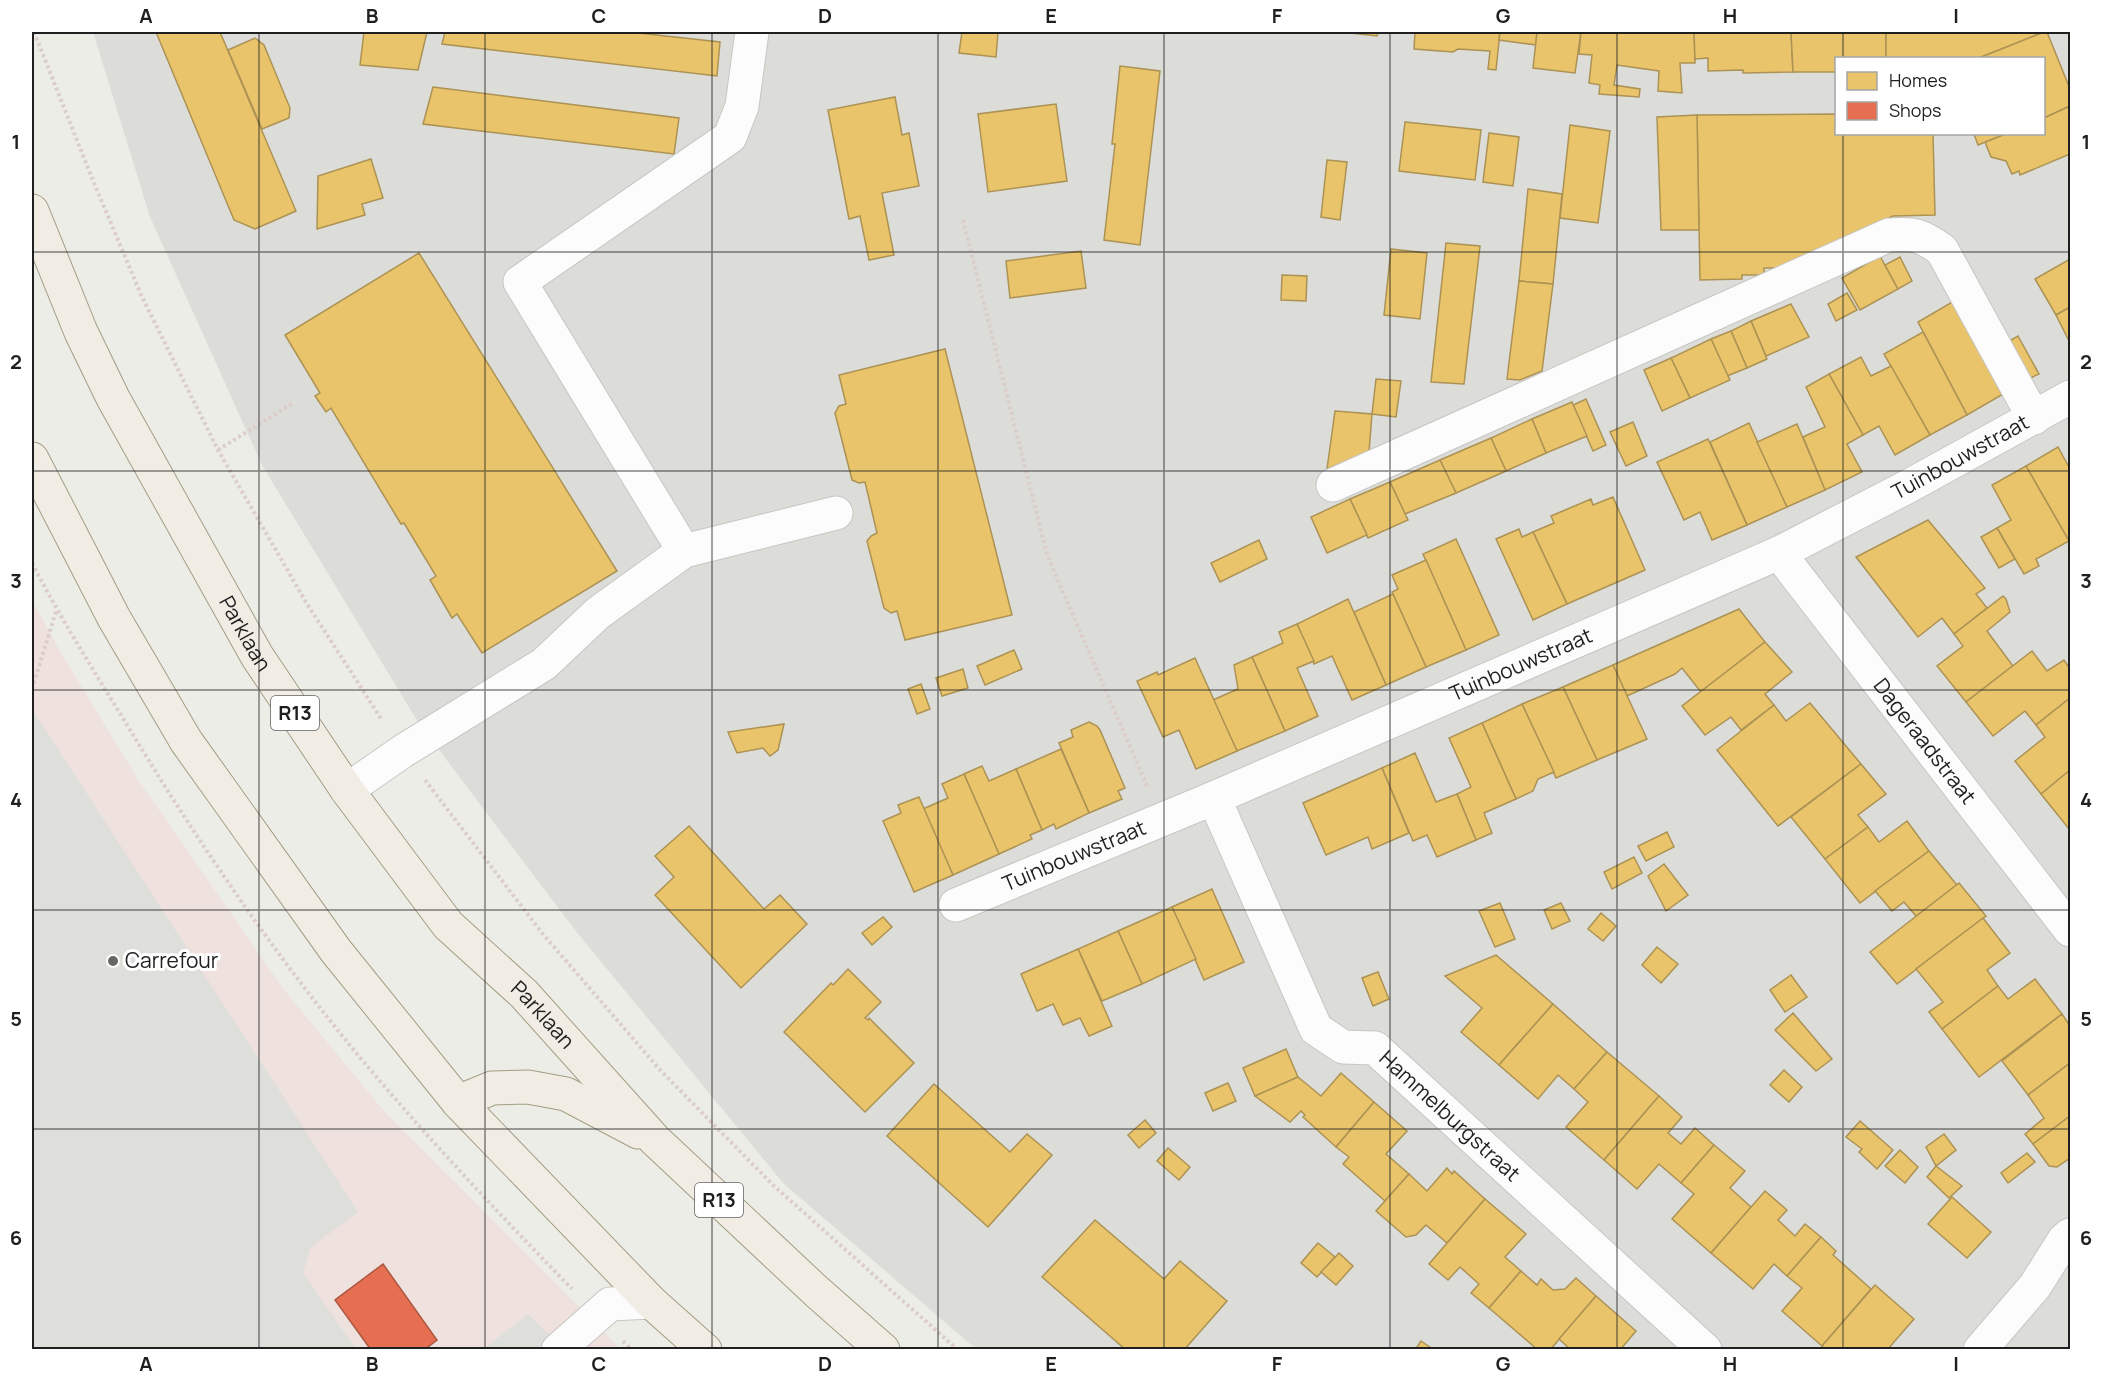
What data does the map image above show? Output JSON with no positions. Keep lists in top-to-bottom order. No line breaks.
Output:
{"streets":{"main road":["Parklaan","R13"],"street":["Tuinbouwstraat","Dageraadstraat","Hammelburgstraat"]},"crossings":[["Tuinbouwstraat","Dageraadstraat"],["Tuinbouwstraat","Hammelburgstraat"]],"places":["Carrefour"],"legend":["Homes","Shops"],"grid":{"columns":["A","B","C","D","E","F","G","H","I"],"rows":["1","2","3","4","5","6"]}}
